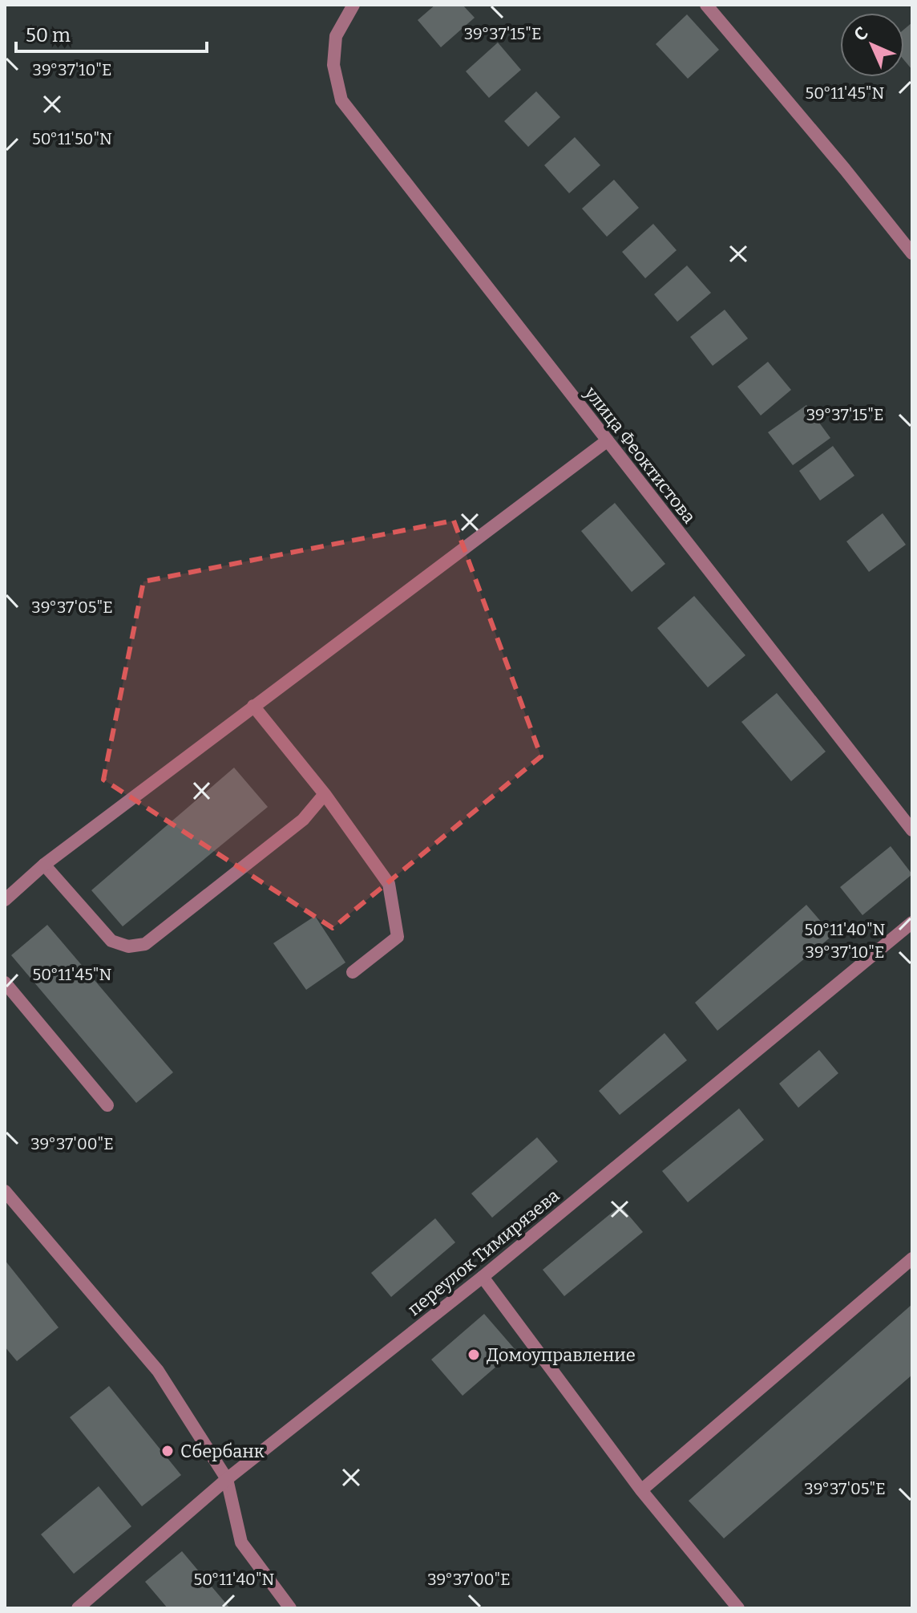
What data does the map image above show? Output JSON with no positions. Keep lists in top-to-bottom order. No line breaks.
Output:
{"streets":{"street":["улица Феоктистова","переулок Тимирязева"]},"places":["Домоуправление","Сбербанк"],"scale_bar":"50 m","north":"top left","coordinates":["39°37'15\"E","39°37'10\"E","50°11'45\"N","50°11'50\"N","39°37'05\"E","50°11'40\"N","39°37'00\"E"]}
